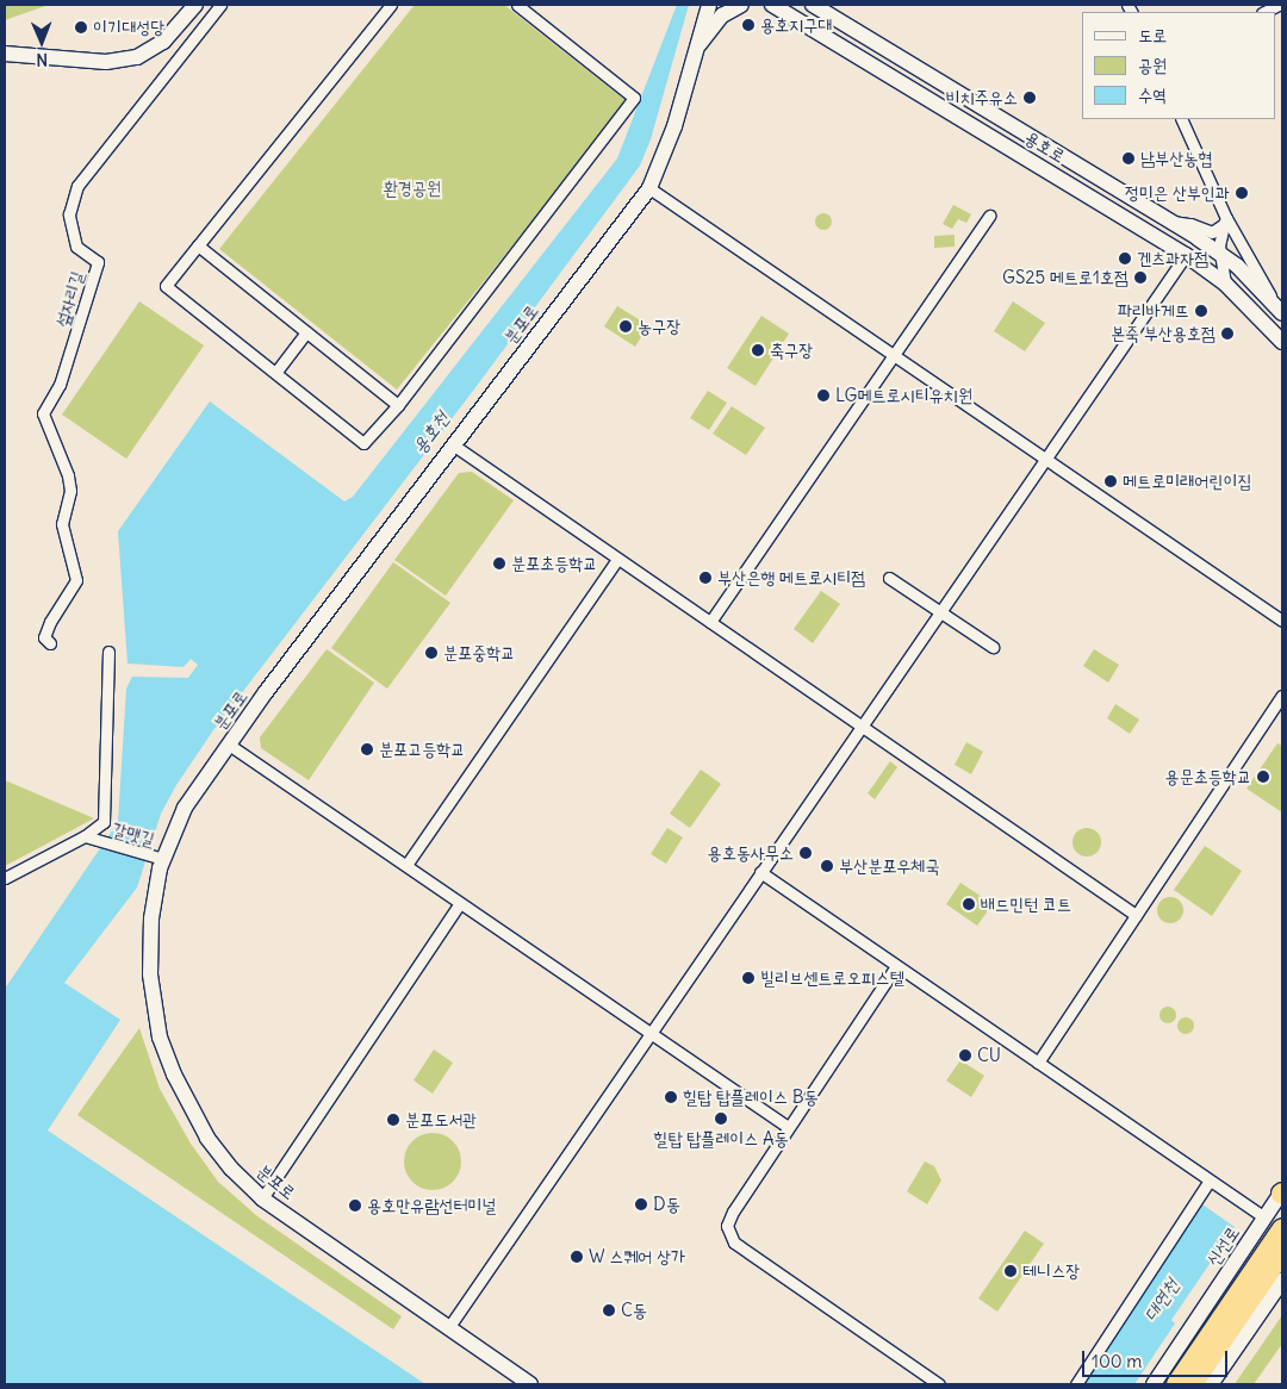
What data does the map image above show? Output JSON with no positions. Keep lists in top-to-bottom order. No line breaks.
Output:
{"streets":{"main road":["용호로","분포로","신선로"],"street":["섶자리길","갈맷길"]},"crossings":[["분포로","갈맷길"]],"water":["용호천","대연천"],"parks":["환경공원"],"places":["용호지구대","이기대성당","비치주유소","남부산농협","정미은 산부인과","겐츠과자점","GS25 메트로1호점","파리바게뜨","농구장","본죽 부산용호점","축구장","LG메트로시티유치원","메트로미래어린이집","분포초등학교","부산은행 메트로시티점","분포중학교","분포고등학교","용문초등학교","용호동사무소","부산분포우체국","배드민턴 코트","빌리브센트로오피스텔","CU","힐탑 탑플레이스 B동","힐탑 탑플레이스 A동","분포도서관","D동","용호만유람선터미널","W 스퀘어 상가","테니스장","C동"],"legend":["도로","공원","수역"],"scale_bar":"100 m","north":"bottom"}
